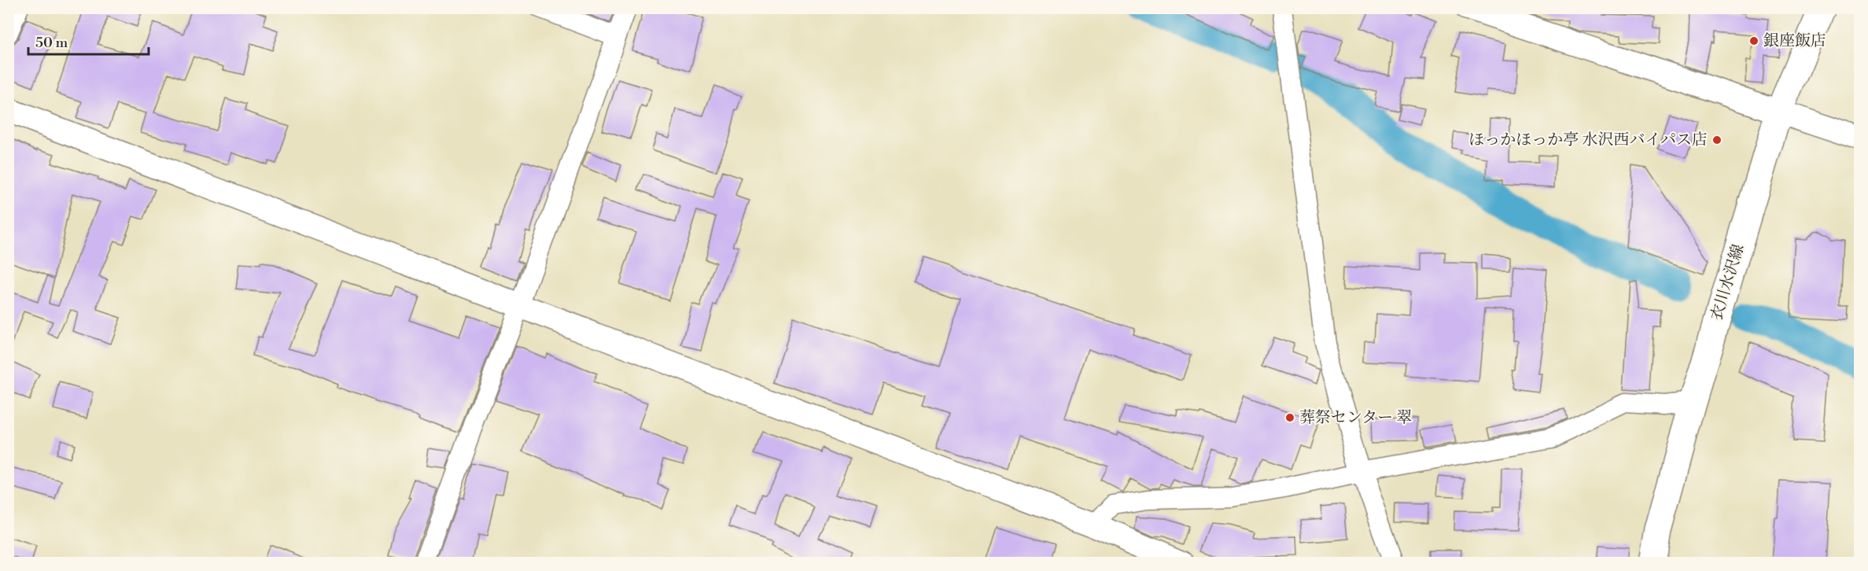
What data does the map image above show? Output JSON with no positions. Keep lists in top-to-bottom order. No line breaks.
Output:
{"streets":{"main road":["衣川水沢線"]},"places":["銀座飯店","ほっかほっか亭 水沢西バイパス店","葬祭センター 翠"],"scale_bar":"50 m"}
